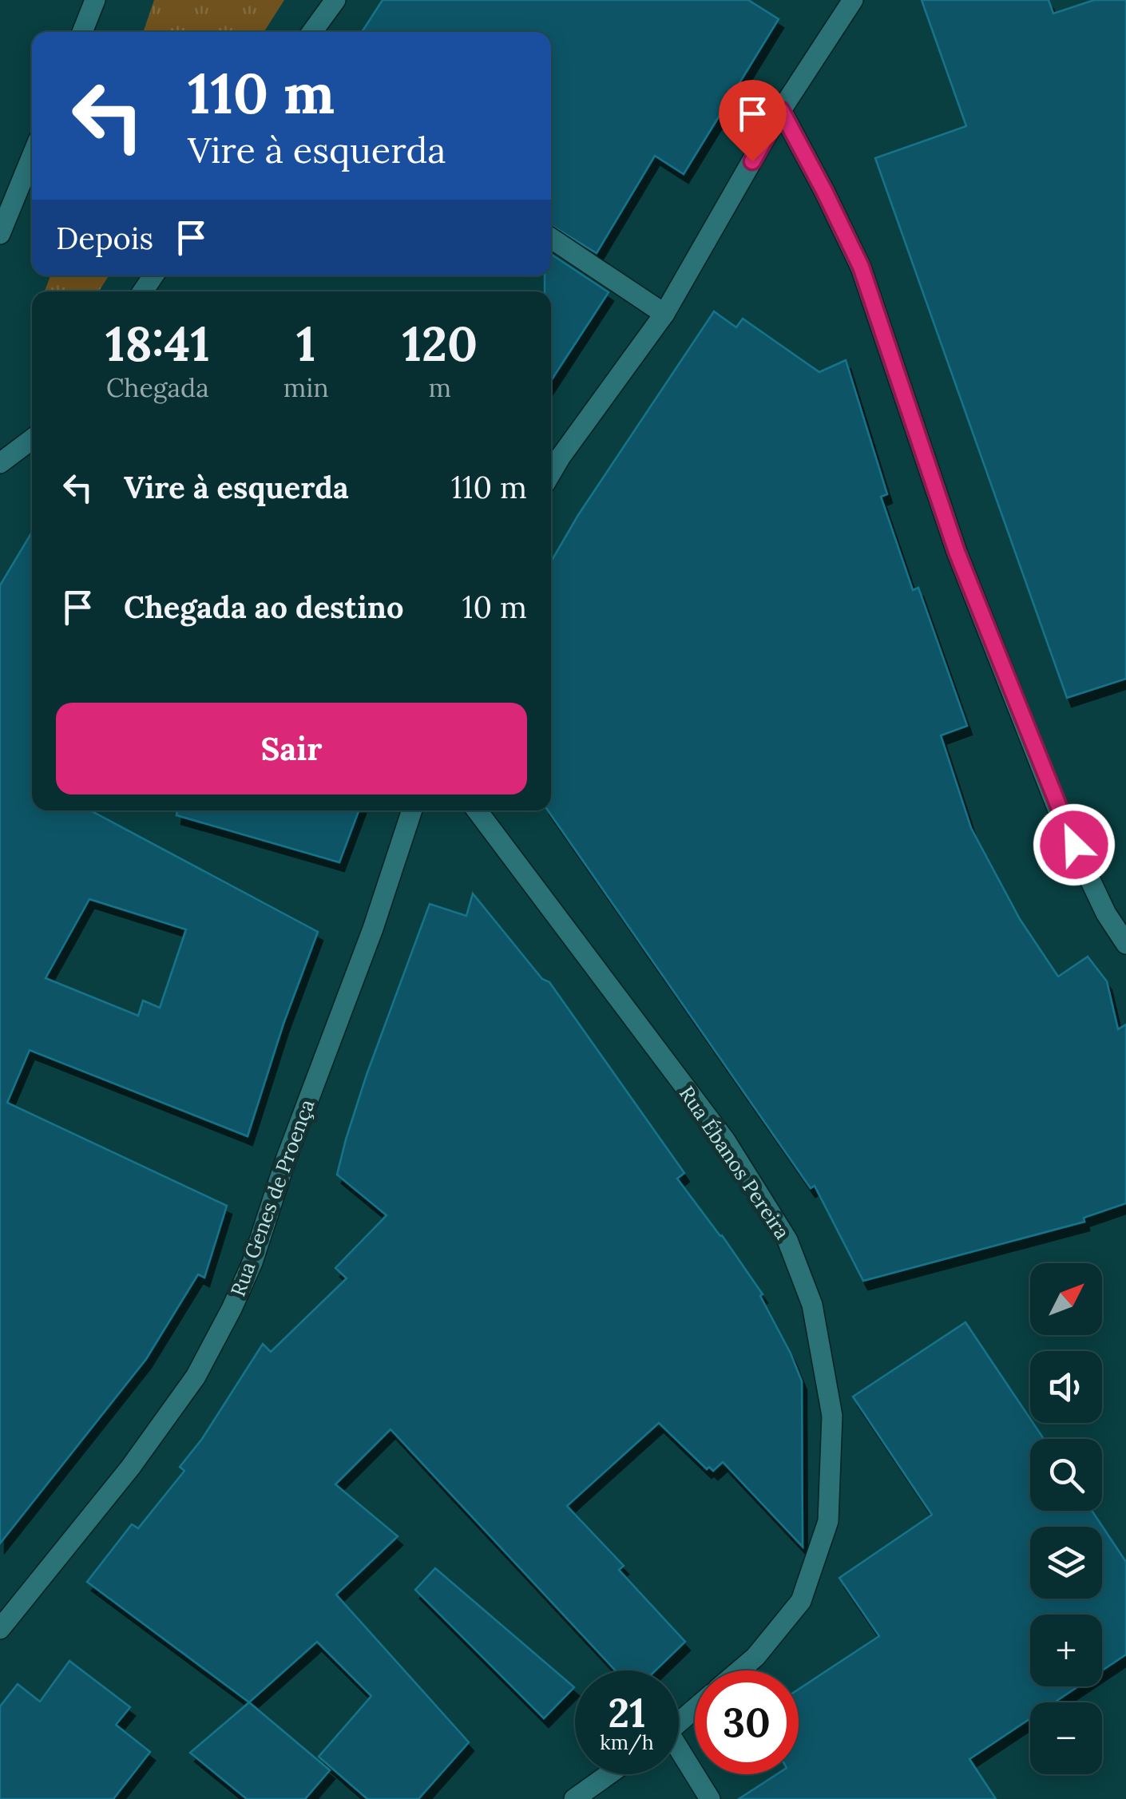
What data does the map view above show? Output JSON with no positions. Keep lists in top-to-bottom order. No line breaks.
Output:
{"streets":{"street":["Rua Ébanos Pereira","Rua Genes de Proença"]},"north":"top right","page":{"turn":["110 m","Vire à esquerda"],"then":"Depois","eta":["18:41","Chegada","1","min","120","m"],"list":[{"name":"Vire à esquerda","value":"110 m"},{"name":"Chegada ao destino","value":"10 m"}],"buttons":"Sair","map_buttons":["+","−"],"speed":"21 km/h","limit":"30"}}
